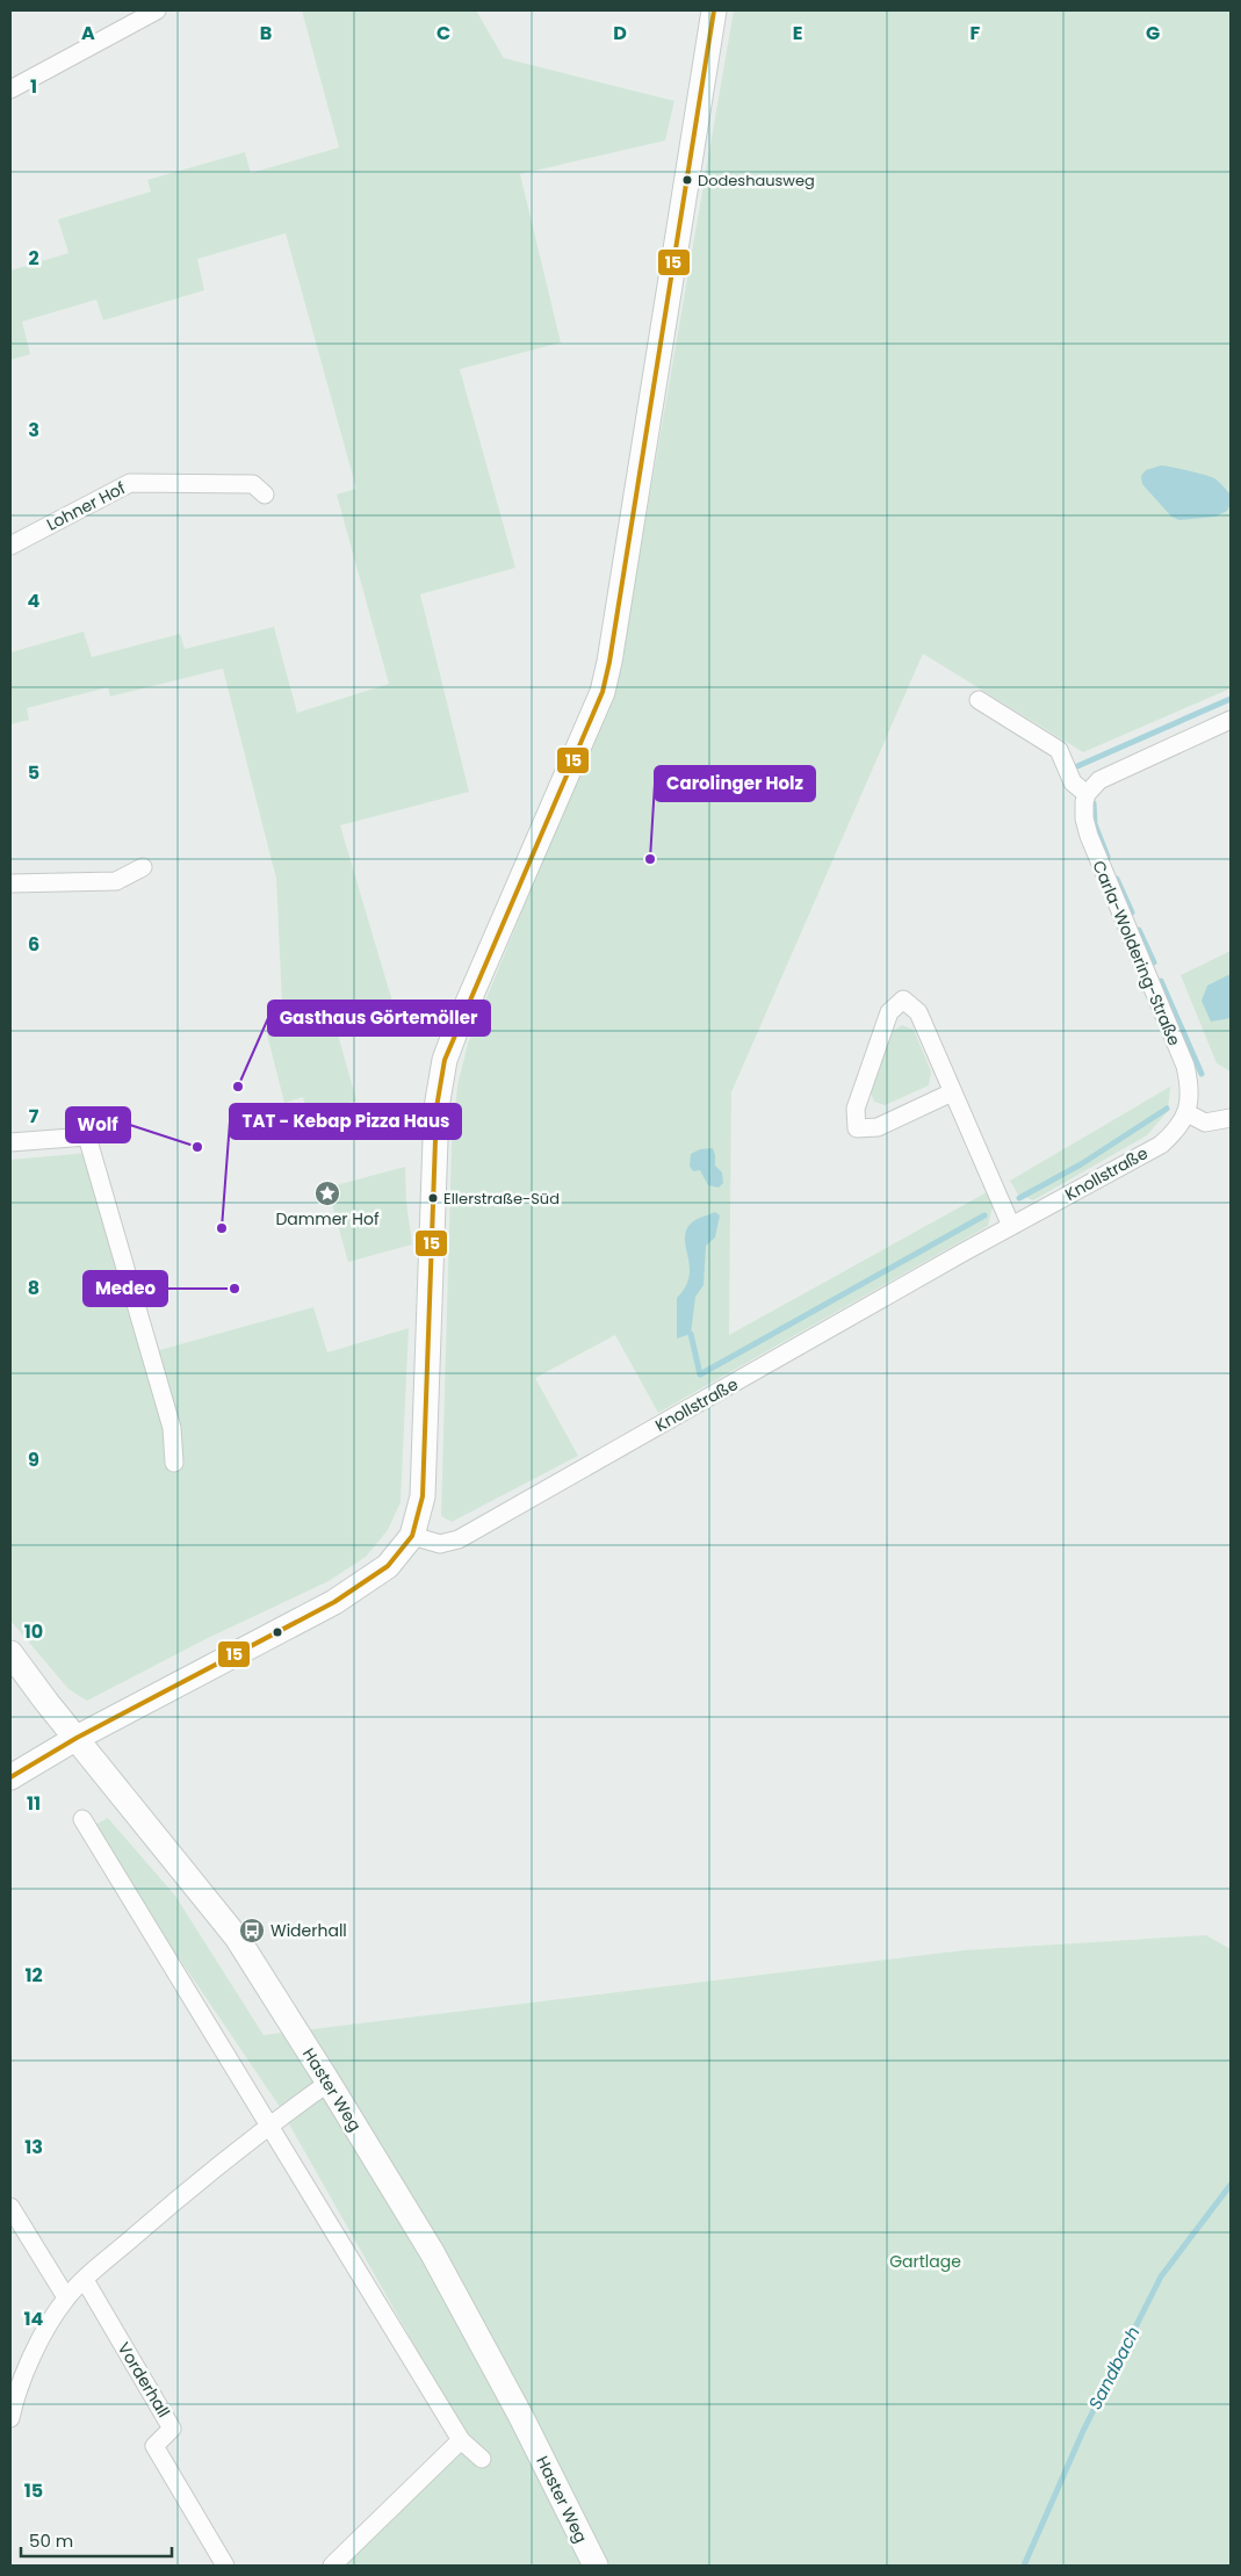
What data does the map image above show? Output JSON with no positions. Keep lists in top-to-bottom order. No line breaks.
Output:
{"streets":{"street":["Lohner Hof","Carla-Woldering-Straße","Knollstraße","Haster Weg","Vorderhall"]},"crossings":[["Carla-Woldering-Straße","Knollstraße"]],"water":["Sandbach"],"parks":["Gartlage"],"places":{"other":["Dodeshausweg","Carolinger Holz","Gasthaus Görtemöller","Wolf","Ellerstraße-Süd","TAT - Kebap Pizza Haus","Medeo"],"place":["Dammer Hof"],"bus stop":["Widerhall"]},"lines":["transit line 15"],"scale_bar":"50 m","grid":{"columns":["A","B","C","D","E","F","G"],"rows":["1","2","3","4","5","6","7","8","9","10","11","12","13","14","15"]}}
